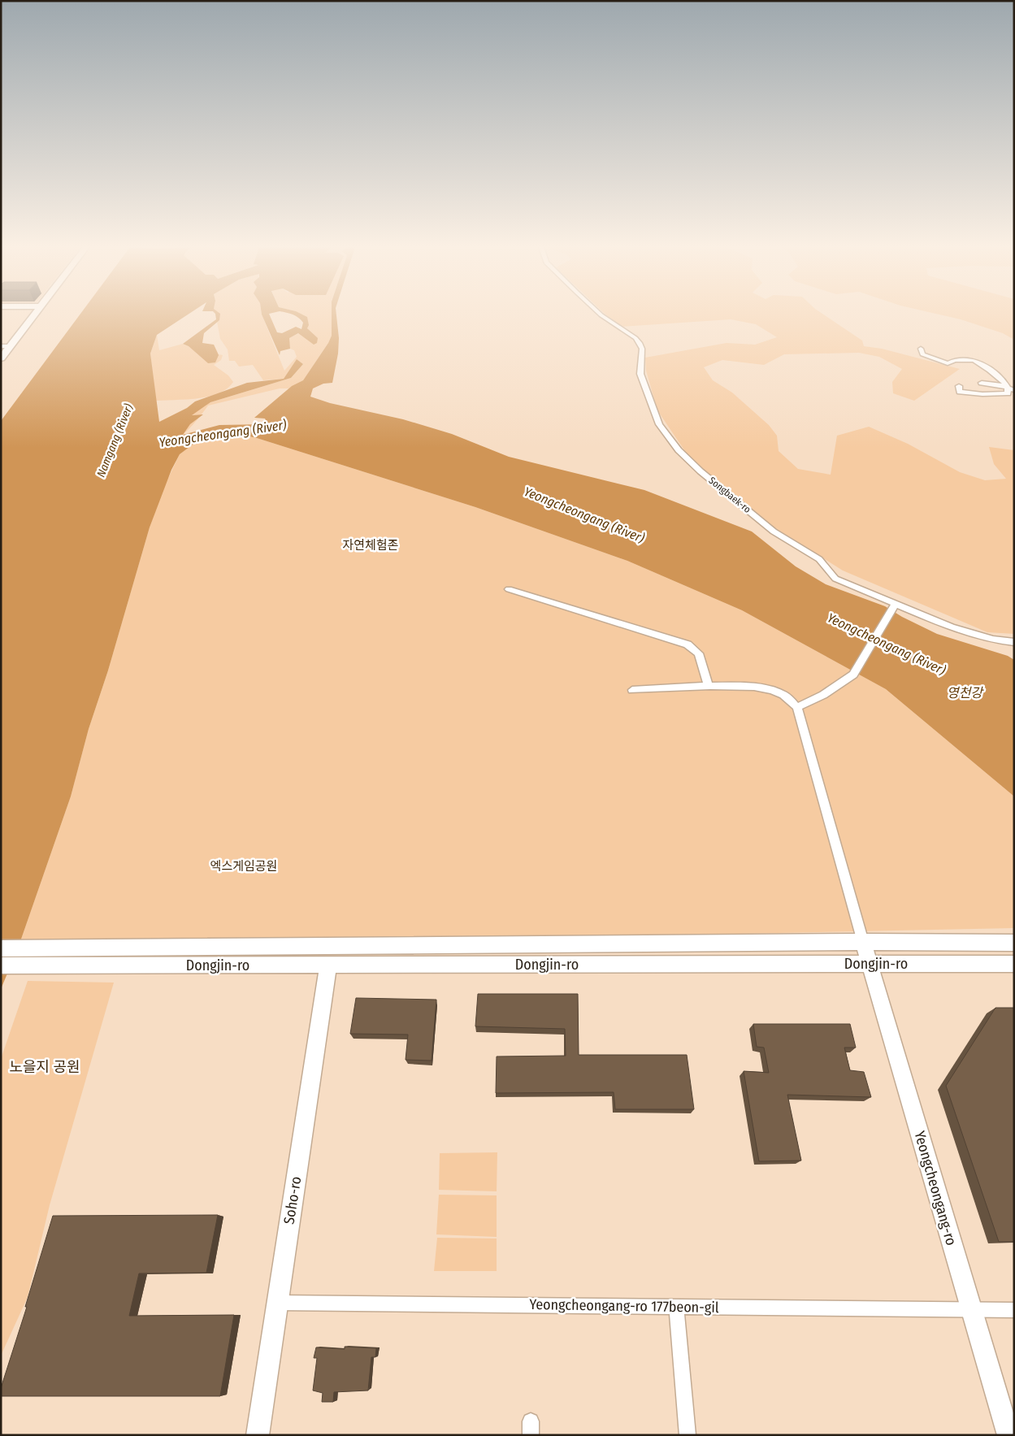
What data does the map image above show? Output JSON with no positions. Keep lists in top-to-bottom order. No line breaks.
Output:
{"streets":{"street":["Songbaek-ro","Dongjin-ro","Yeongcheongang-ro","Soho-ro","Yeongcheongang-ro 177beon-gil"]},"crossings":[["Dongjin-ro","Yeongcheongang-ro"],["Dongjin-ro","Soho-ro"],["Yeongcheongang-ro","Yeongcheongang-ro 177beon-gil"],["Soho-ro","Yeongcheongang-ro 177beon-gil"]],"water":["Yeongcheongang (River)","Namgang (River)","영천강"],"parks":["자연체험존","엑스게임공원","노을지 공원"]}
